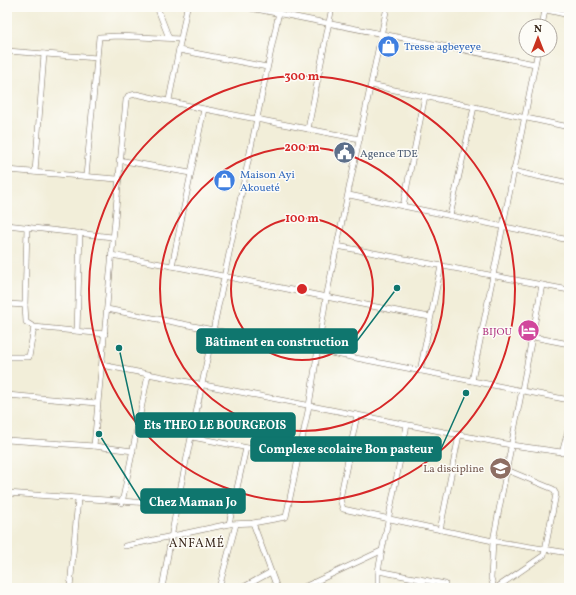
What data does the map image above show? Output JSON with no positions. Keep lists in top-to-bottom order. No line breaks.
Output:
{"districts":["ANFAMÉ"],"places":{"shop":["Tresse agbeyeye","Maison Ayi Akoueté"],"public building":["Agence TDE"],"other":["Bâtiment en construction","Ets THEO LE BOURGEOIS","Complexe scolaire Bon pasteur","Chez Maman Jo"],"hotel":["BIJOU"],"school or university":["La discipline"]},"north":"top","rings":["300 m","200 m","100 m"]}
